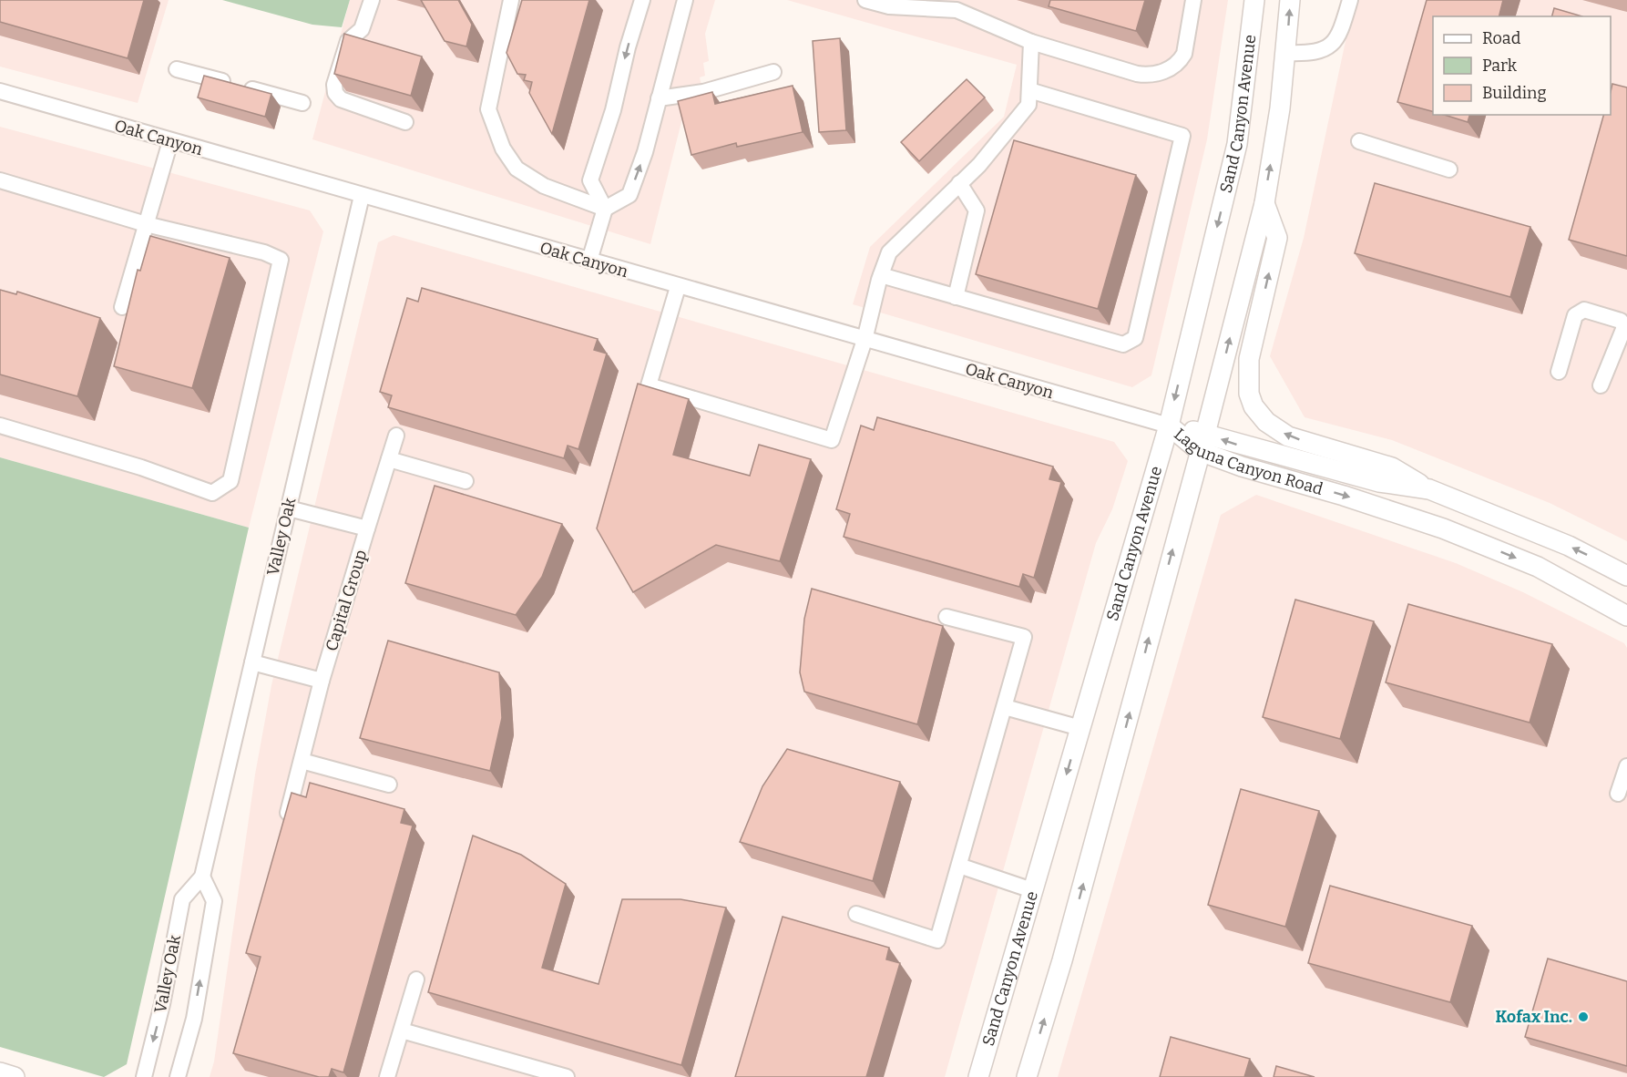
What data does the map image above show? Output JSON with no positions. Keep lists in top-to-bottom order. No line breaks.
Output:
{"streets":{"main road":["Sand Canyon Avenue","Laguna Canyon Road"],"street":["Oak Canyon","Valley Oak","Capital Group"]},"crossings":[["Sand Canyon Avenue","Oak Canyon"],["Sand Canyon Avenue","Laguna Canyon Road"],["Oak Canyon","Laguna Canyon Road"],["Oak Canyon","Valley Oak"],["Valley Oak","Capital Group"]],"places":["Kofax Inc."],"legend":["Road","Park","Building"]}
